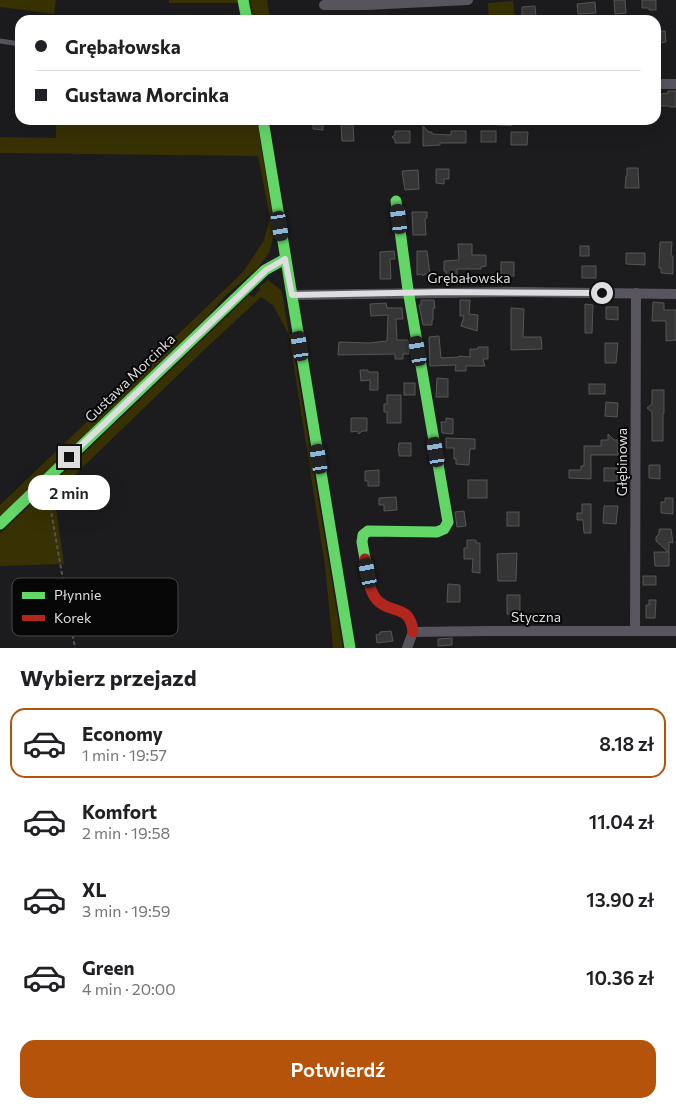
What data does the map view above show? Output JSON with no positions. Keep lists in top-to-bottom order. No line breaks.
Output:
{"streets":{"street":["Grębałowska","Gustawa Morcinka","Głębinowa","Styczna"]},"crossings":[["Grębałowska","Głębinowa"],["Głębinowa","Styczna"]],"legend":["Płynnie","Korek"],"page":{"banner":["Grębałowska","Gustawa Morcinka"],"bubble":"2 min","heading":"Wybierz przejazd","list":[{"name":"Economy","note":"1 min · 19:57","value":"8.18 zł"},{"name":"Komfort","note":"2 min · 19:58","value":"11.04 zł"},{"name":"XL","note":"3 min · 19:59","value":"13.90 zł"},{"name":"Green","note":"4 min · 20:00","value":"10.36 zł"}],"buttons":"Potwierdź"}}
